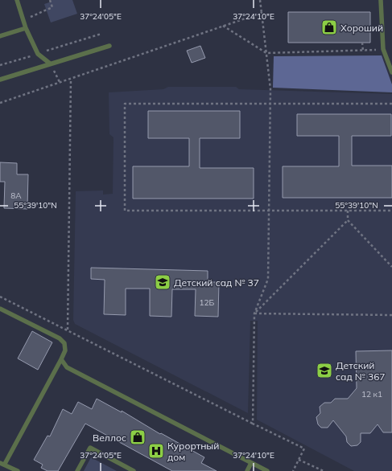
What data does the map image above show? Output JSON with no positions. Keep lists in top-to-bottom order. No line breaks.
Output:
{"places":{"shop":["Хороший","Веллос"],"school or university":["Детский сад № 37","Детский сад № 367"],"hospital":["Курортный дом"]},"house_numbers":["8А","12Б","12 к1"],"coordinates":["37°24'05\"E","37°24'10\"E","55°39'10\"N"]}
